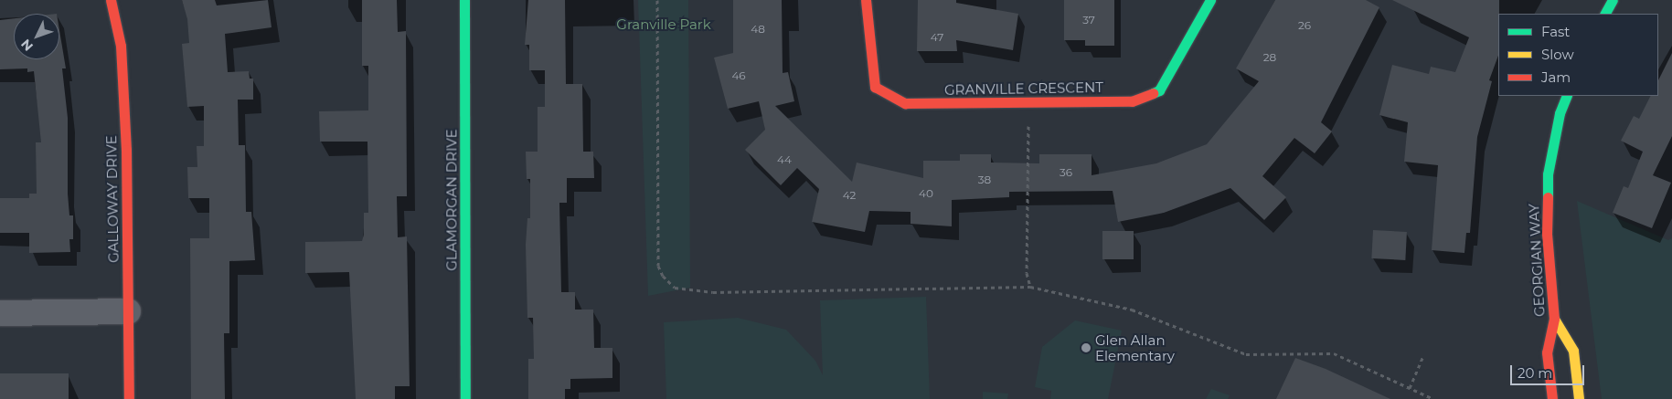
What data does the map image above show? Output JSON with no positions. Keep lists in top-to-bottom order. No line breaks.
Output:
{"streets":{"street":["GRANVILLE CRESCENT","GALLOWAY DRIVE","GLAMORGAN DRIVE","GEORGIAN WAY"]},"parks":["Granville Park"],"places":["Glen Allan Elementary"],"house_numbers":["37","26","48","47","28","46","44","36","38","40","42"],"legend":["Fast","Slow","Jam"],"scale_bar":"20 m","north":"bottom left"}
